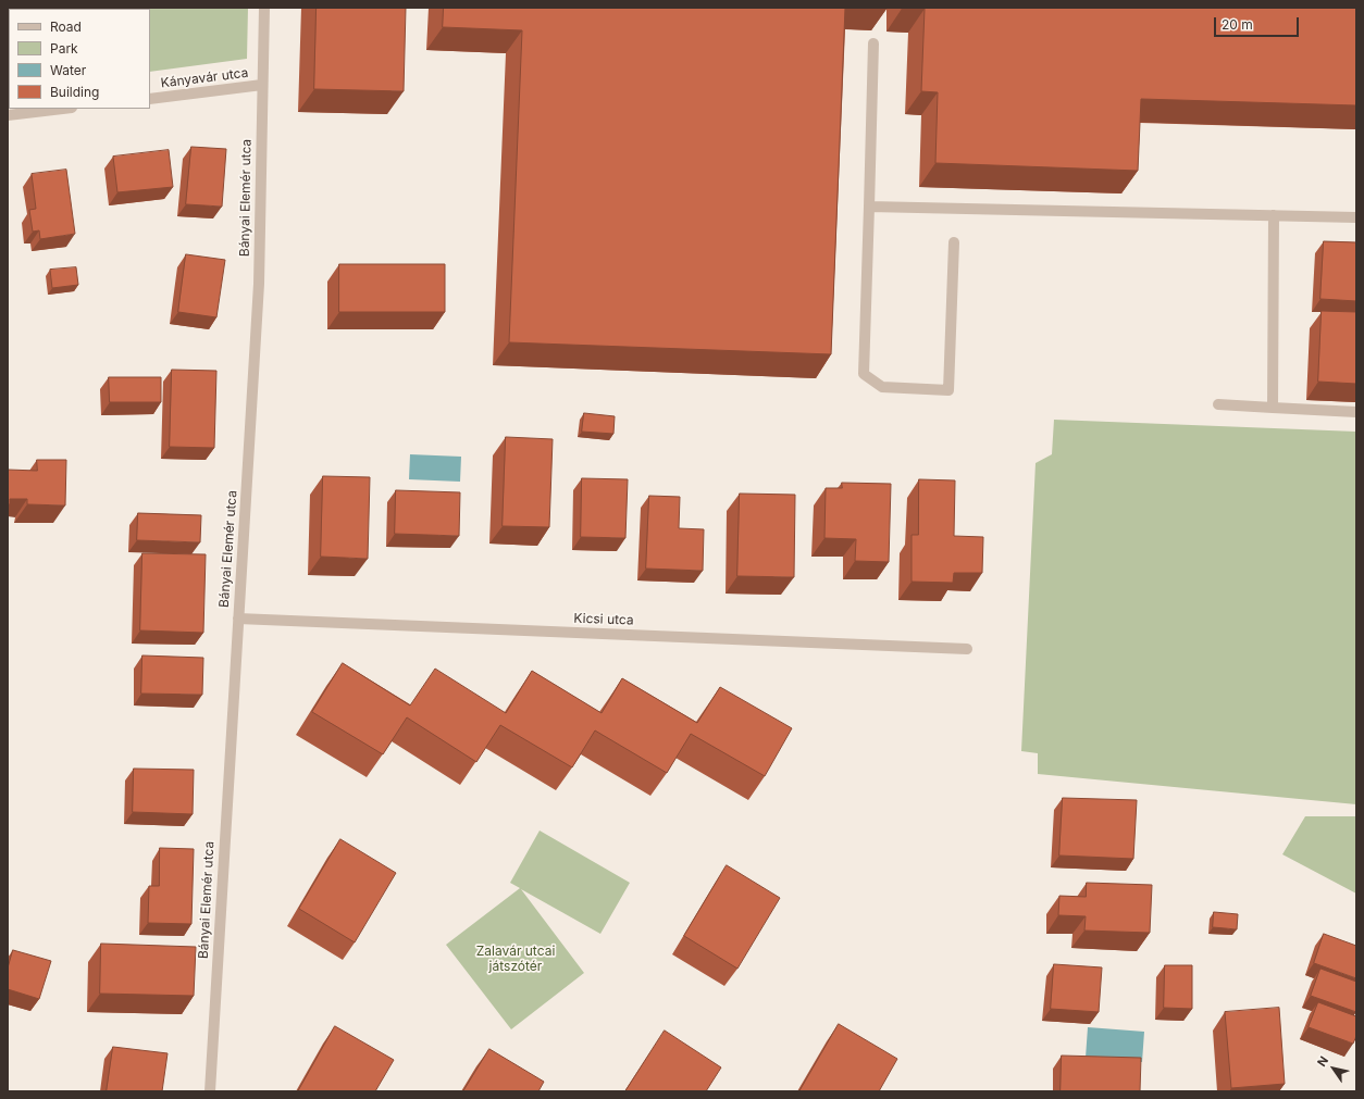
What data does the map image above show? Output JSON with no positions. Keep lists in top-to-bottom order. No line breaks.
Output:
{"streets":{"street":["Kányavár utca","Bányai Elemér utca","Kicsi utca"]},"crossings":[["Kányavár utca","Bányai Elemér utca"],["Bányai Elemér utca","Kicsi utca"]],"parks":["Zalavár utcai játszótér"],"legend":["Road","Park","Water","Building"],"scale_bar":"20 m","north":"top left"}
